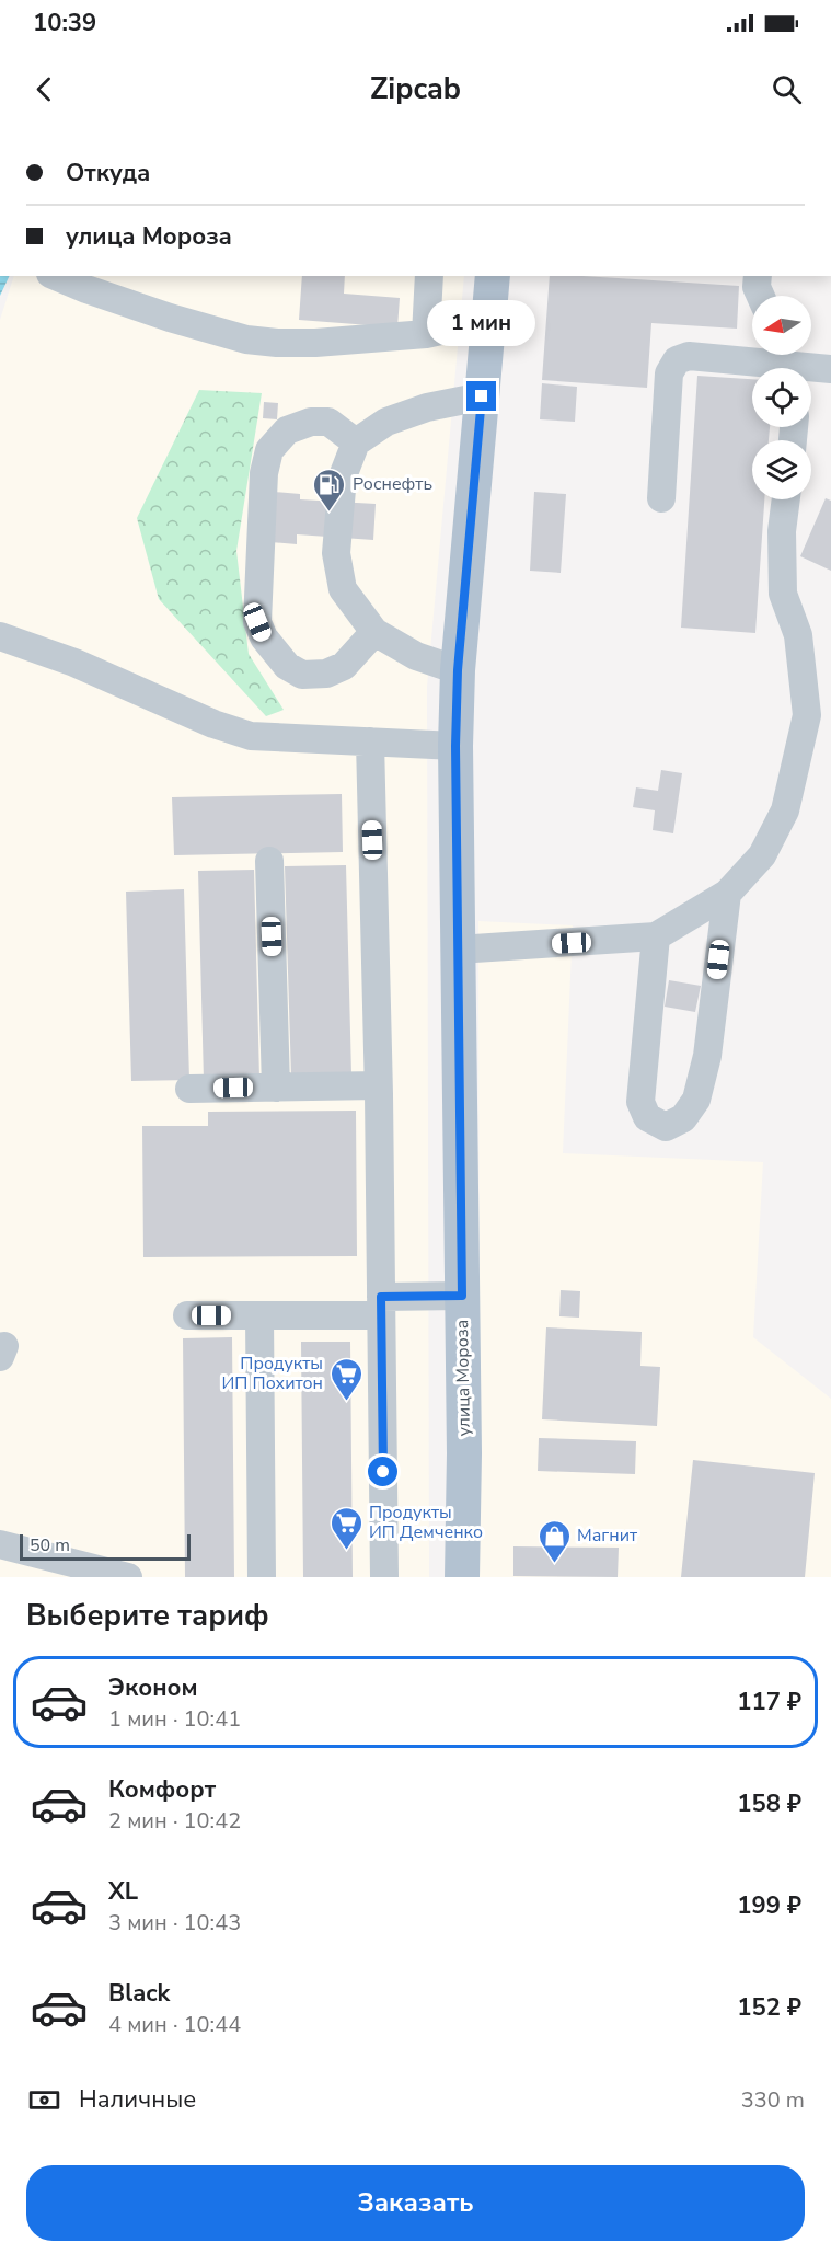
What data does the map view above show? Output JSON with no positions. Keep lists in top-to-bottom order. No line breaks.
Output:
{"streets":{"main road":["улица Мороза"]},"places":{"fuel station":["Роснефть"],"supermarket":["Продукты ИП Похитон","Продукты ИП Демченко"],"shop":["Магнит"]},"scale_bar":"50 m","north":"left","page":{"status":"10:39","header":"Zipcab","banner":["Откуда","улица Мороза"],"bubble":"1 мин","scale":"50 m","heading":"Выберите тариф","list":[{"name":"Эконом","note":"1 мин · 10:41","value":"117 ₽"},{"name":"Комфорт","note":"2 мин · 10:42","value":"158 ₽"},{"name":"XL","note":"3 мин · 10:43","value":"199 ₽"},{"name":"Black","note":"4 мин · 10:44","value":"152 ₽"}],"pay":["Наличные","330 m"],"buttons":"Заказать"}}
